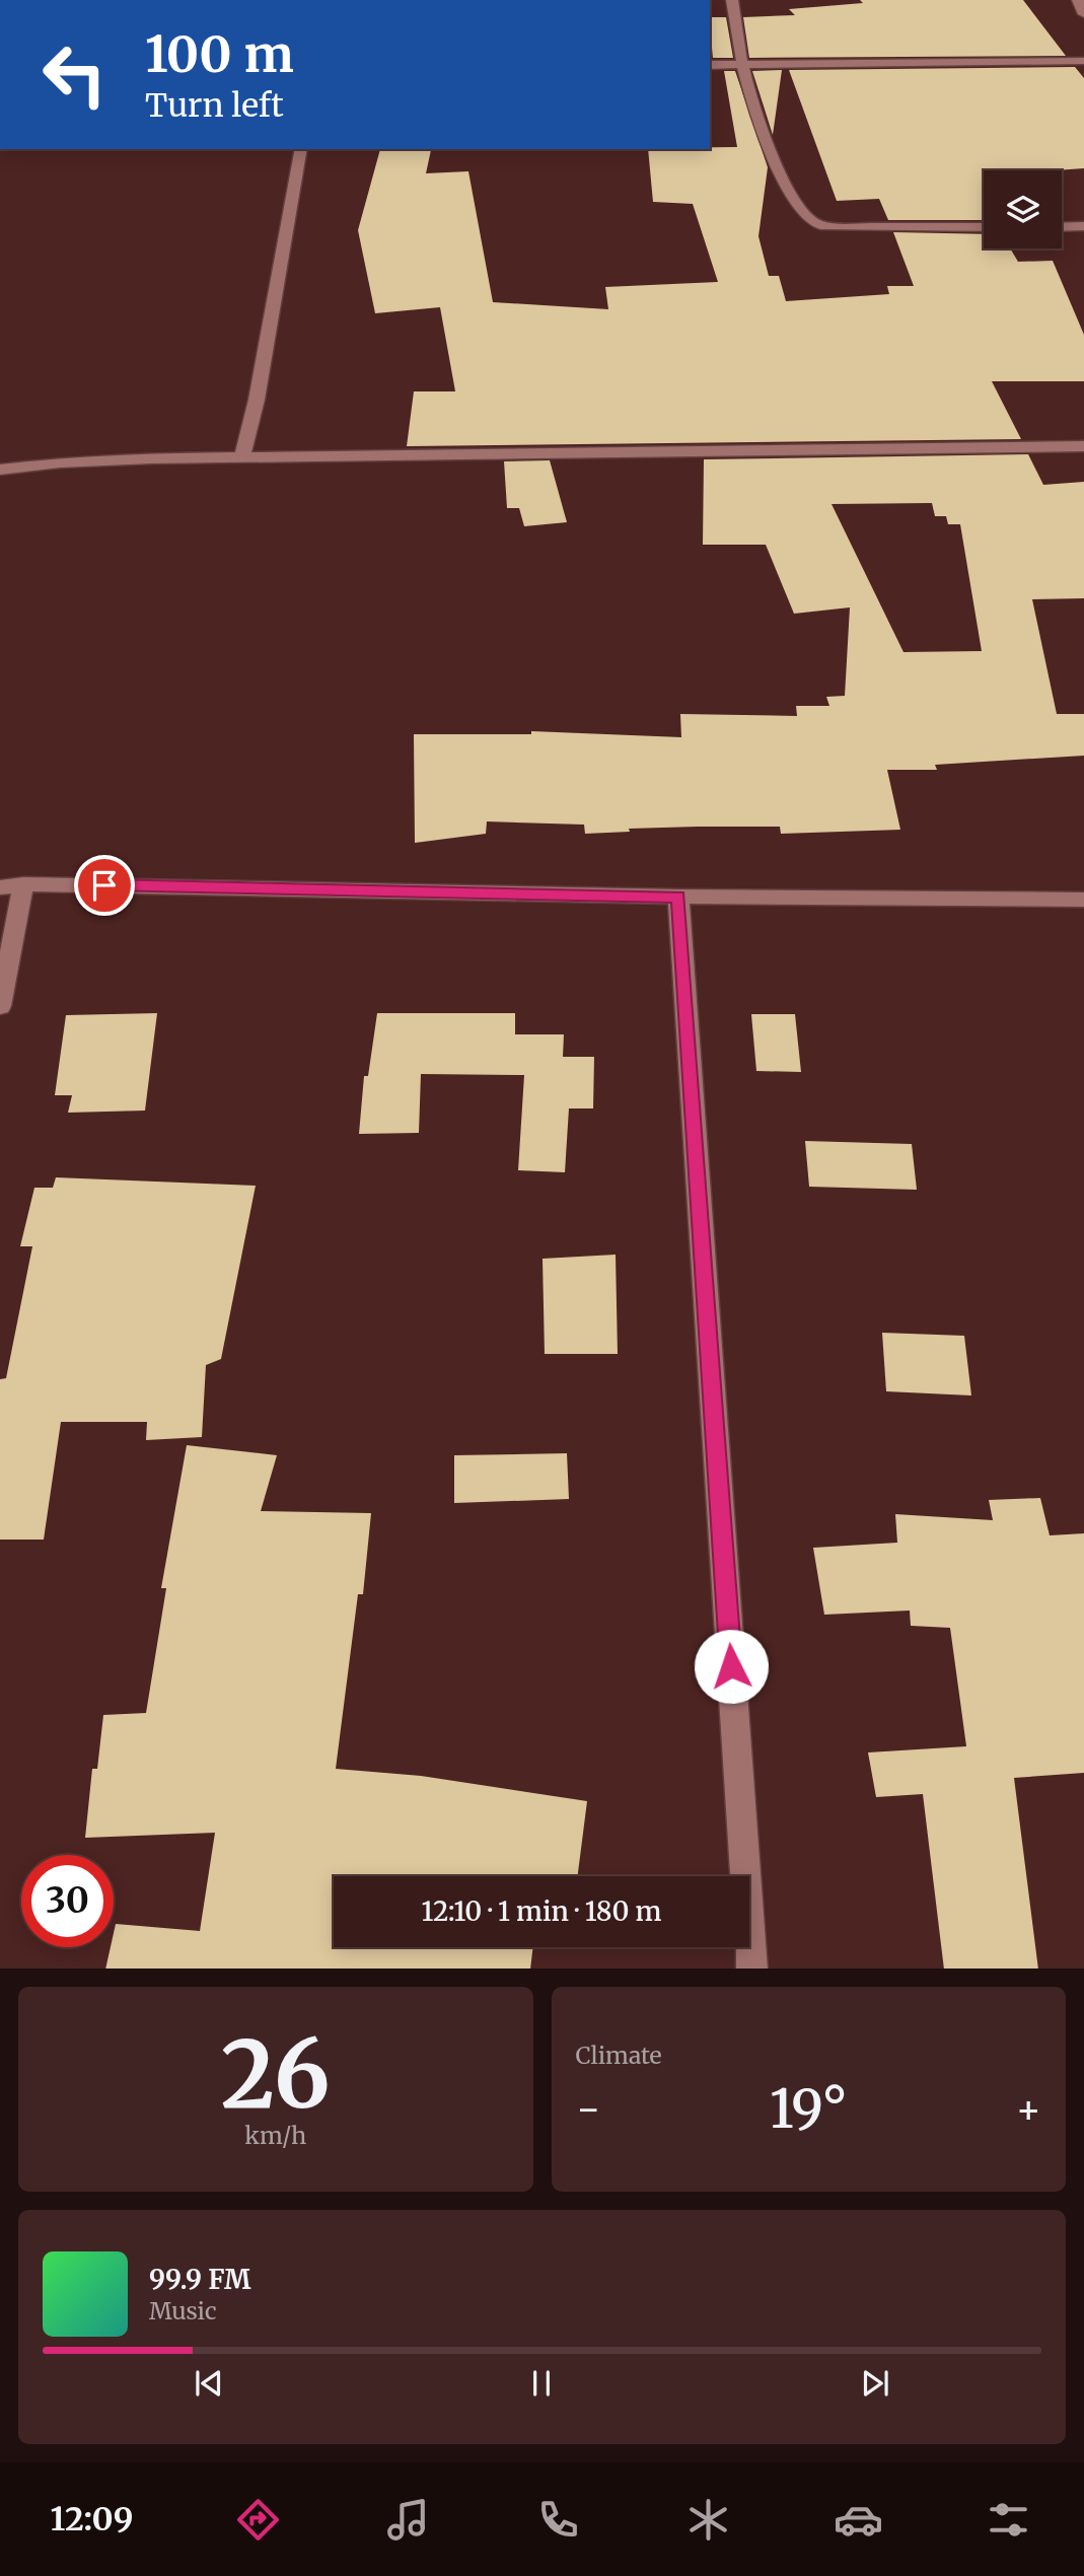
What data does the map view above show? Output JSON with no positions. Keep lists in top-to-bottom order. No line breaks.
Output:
{"page":{"turn":["100 m","Turn left"],"limit":"30","trip":"12:10 · 1 min · 180 m","tile":[["26","km/h"],"Climate"],"heat":["−","19°","+"],"song":["99.9 FM","Music"],"tabs":"12:09"}}
